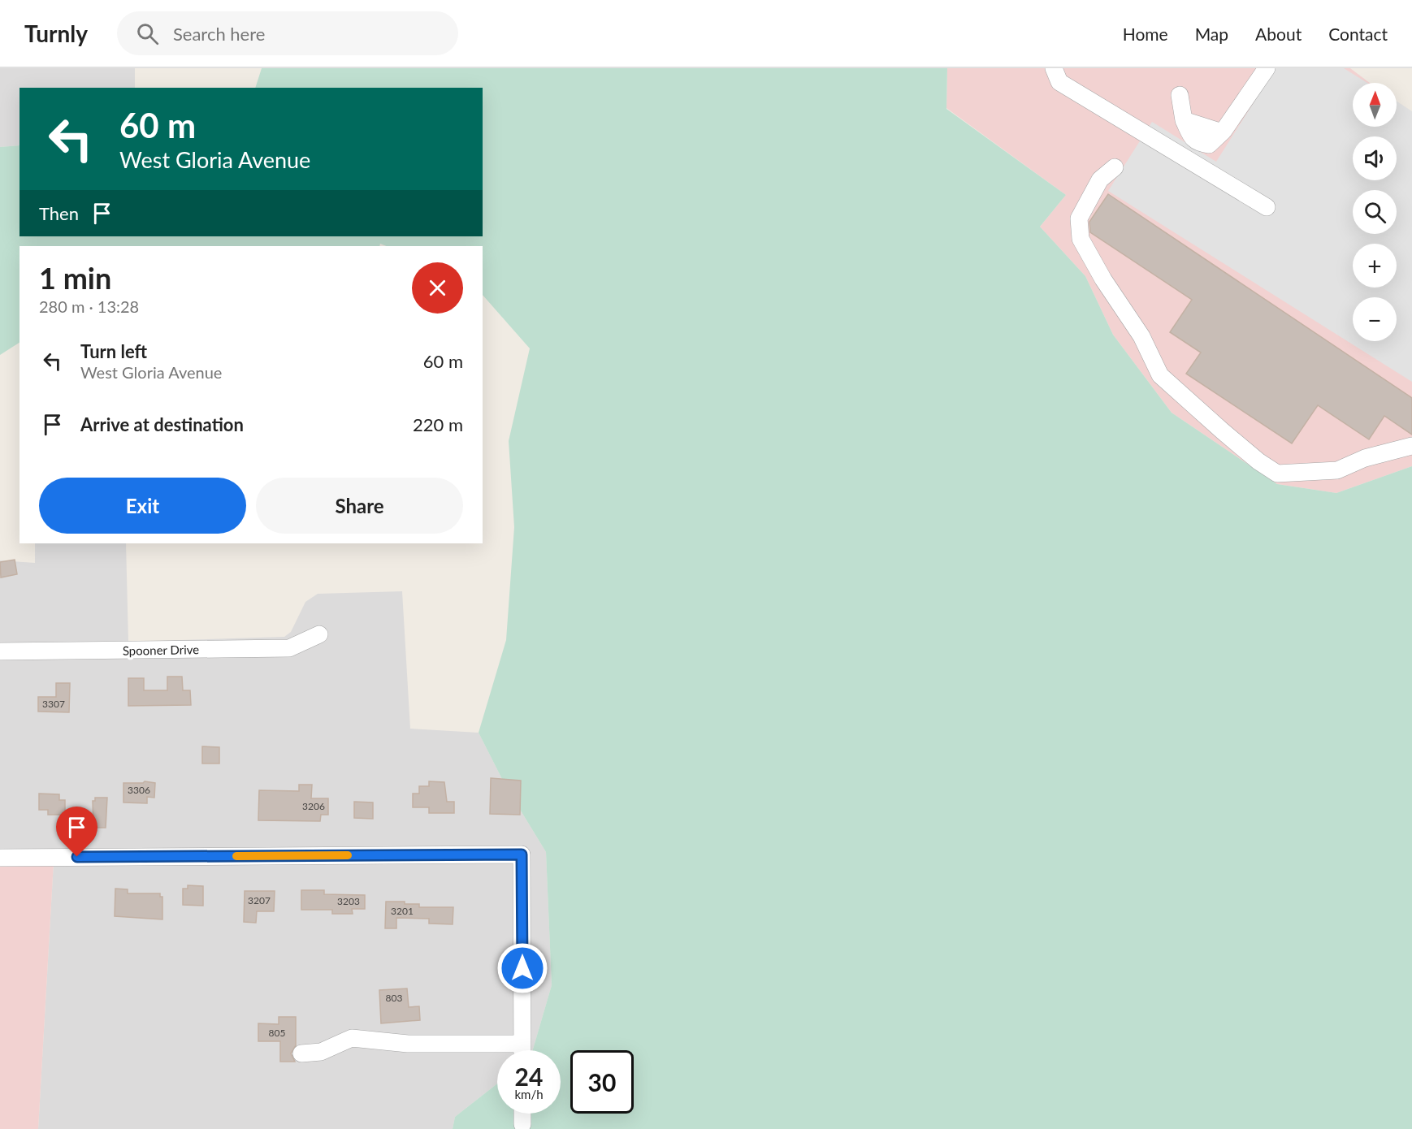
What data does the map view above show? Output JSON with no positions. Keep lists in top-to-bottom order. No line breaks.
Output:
{"streets":{"street":["Spooner Drive"]},"house_numbers":["3307","3306","3206","3207","3203","3201","803","805"],"north":"top","page":{"header":"Turnly","search":"Search here","nav":["Home","Map","About","Contact"],"map_buttons":["+","−"],"turn":["60 m","West Gloria Avenue"],"then":"Then","heading":["1 min","280 m · 13:28"],"list":[{"name":"Turn left","note":"West Gloria Avenue","value":"60 m"},{"name":"Arrive at destination","value":"220 m"}],"buttons":["Exit","Share"],"speed":"24 km/h","limit":"30"}}
